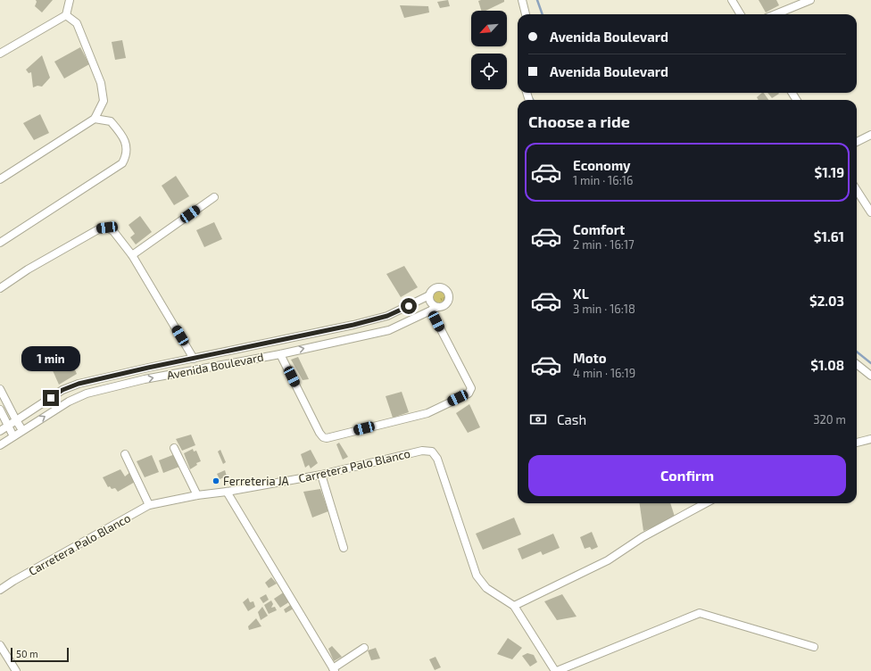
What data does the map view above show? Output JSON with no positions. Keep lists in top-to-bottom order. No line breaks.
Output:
{"streets":{"street":["Avenida Boulevard","Carretera Palo Blanco"]},"places":["Ferreteria JA"],"scale_bar":"50 m","north":"bottom left","page":{"banner":["Avenida Boulevard","Avenida Boulevard"],"heading":"Choose a ride","list":[{"name":"Economy","note":"1 min · 16:16","value":"$1.19"},{"name":"Comfort","note":"2 min · 16:17","value":"$1.61"},{"name":"XL","note":"3 min · 16:18","value":"$2.03"},{"name":"Moto","note":"4 min · 16:19","value":"$1.08"}],"bubble":"1 min","pay":["Cash","320 m"],"buttons":"Confirm","scale":"50 m"}}
